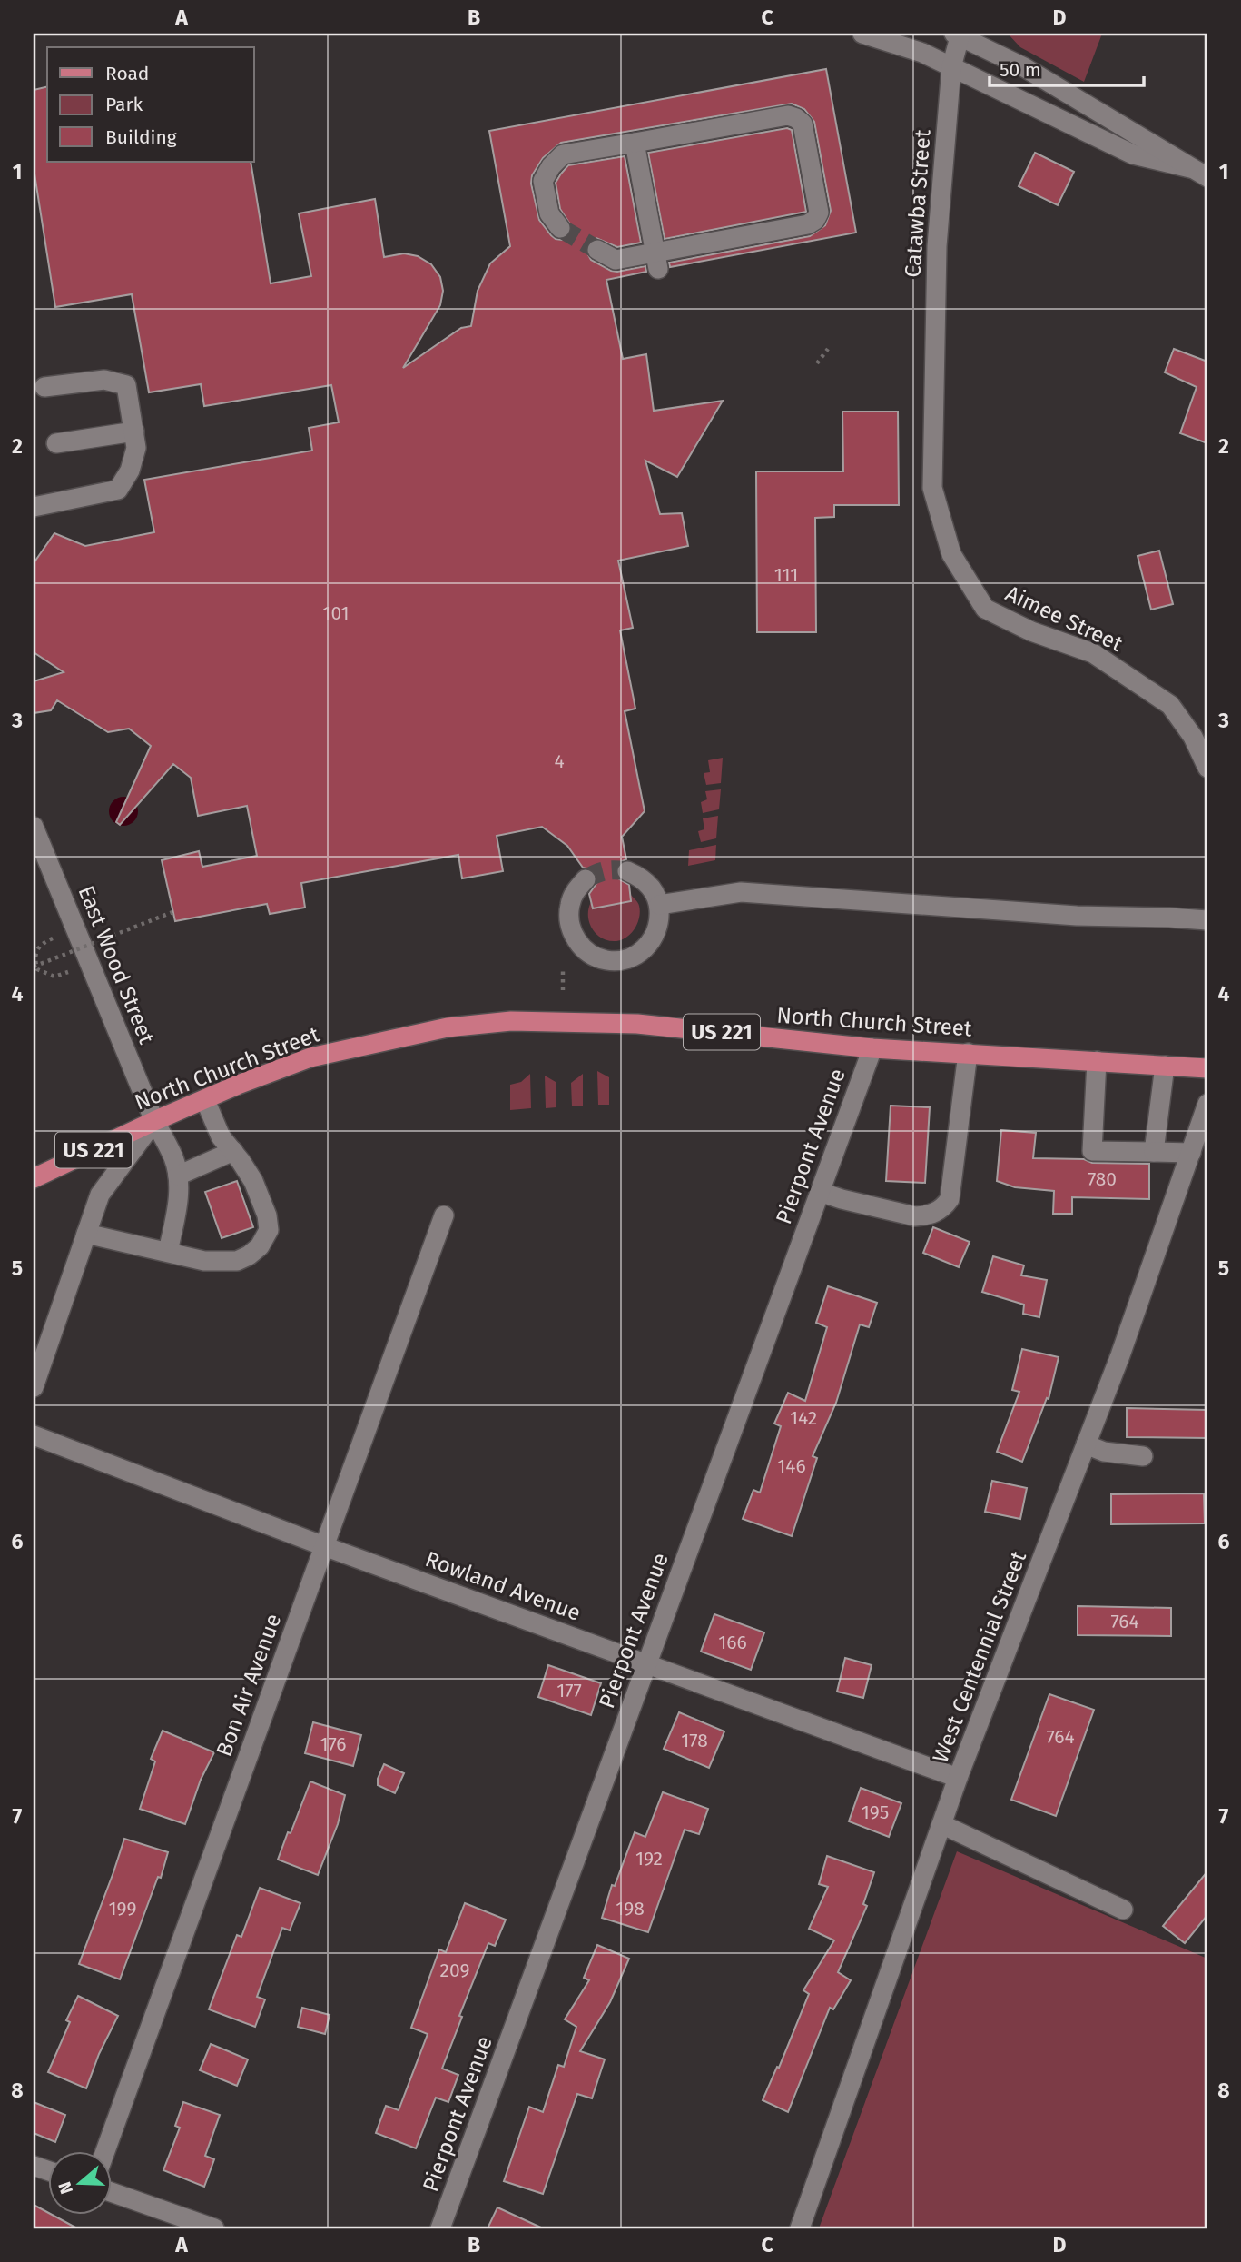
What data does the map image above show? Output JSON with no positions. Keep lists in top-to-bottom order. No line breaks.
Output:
{"streets":{"main road":["North Church Street","US 221"],"street":["Catawba Street","Aimee Street","East Wood Street","Pierpont Avenue","Rowland Avenue","West Centennial Street","Bon Air Avenue"]},"crossings":[["Catawba Street","Aimee Street"],["East Wood Street","North Church Street"],["North Church Street","Pierpont Avenue"],["Pierpont Avenue","Rowland Avenue"],["Rowland Avenue","West Centennial Street"],["Rowland Avenue","Bon Air Avenue"]],"house_numbers":["111","101","4","780","142","146","764","166","177","764","178","176","195","192","199","198","209"],"legend":["Road","Park","Building"],"scale_bar":"50 m","north":"left","grid":{"columns":["A","B","C","D"],"rows":["1","2","3","4","5","6","7","8"]}}
